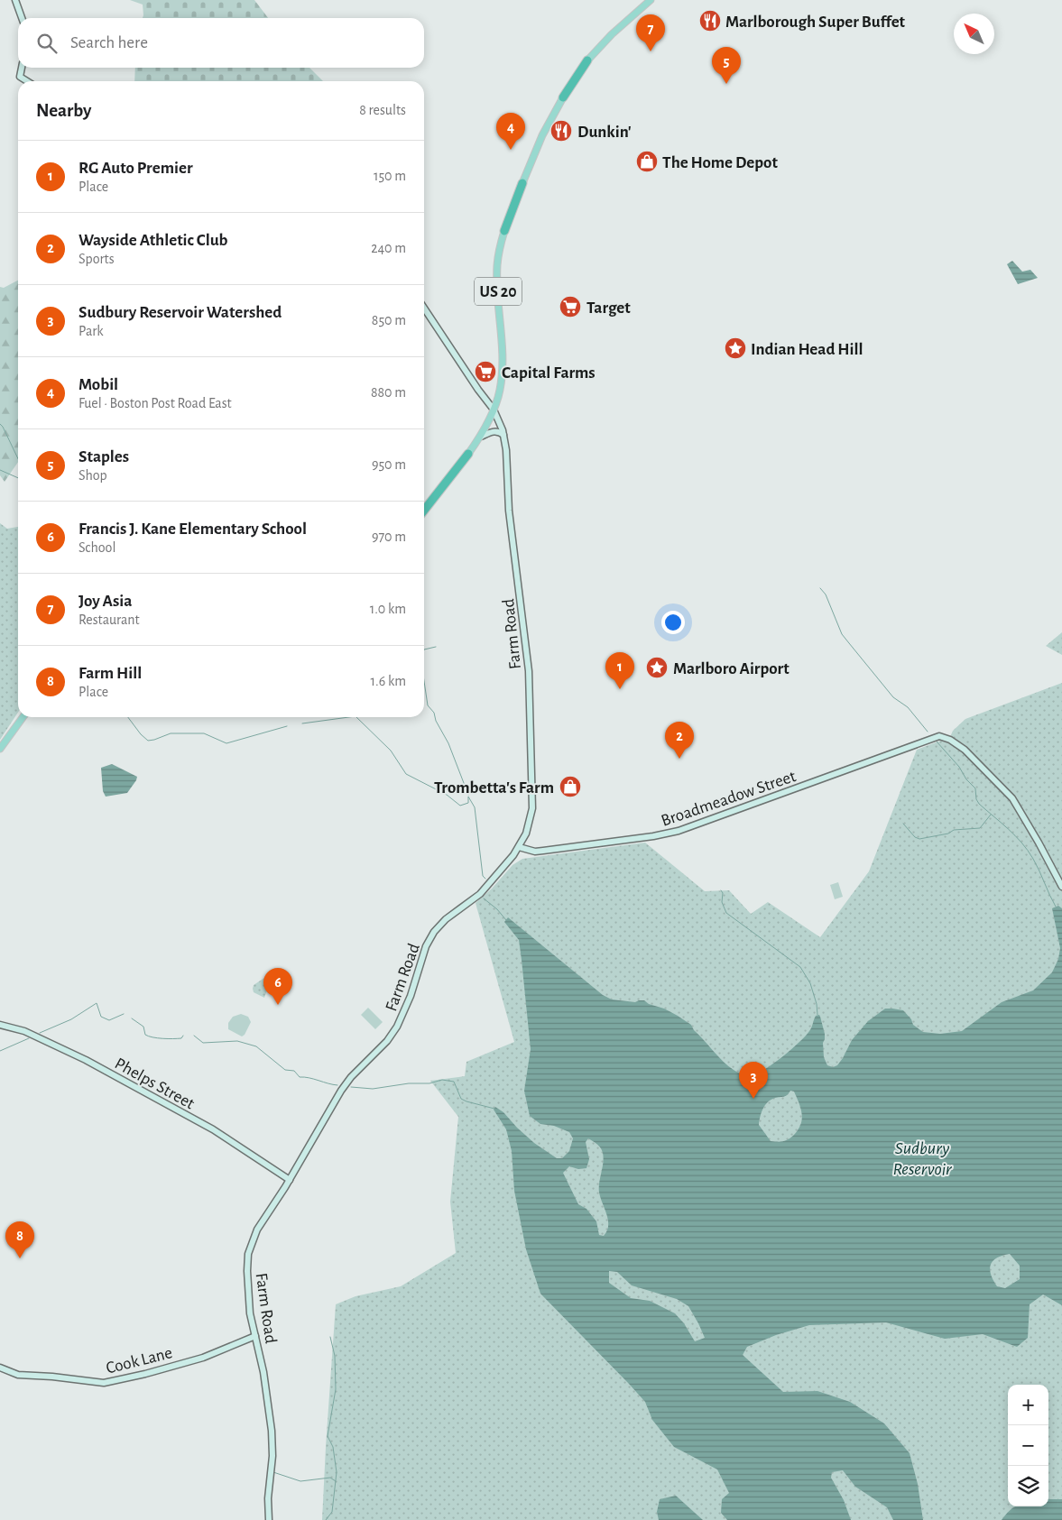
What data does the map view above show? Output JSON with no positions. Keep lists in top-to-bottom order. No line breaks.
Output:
{"streets":{"highway":["US 20"],"street":["Farm Road","Broadmeadow Street","Phelps Street","Cook Lane"]},"crossings":[["US 20","Farm Road"],["Farm Road","Broadmeadow Street"],["Farm Road","Phelps Street"],["Farm Road","Cook Lane"]],"water":["Sudbury Reservoir"],"places":{"restaurant":["Marlborough Super Buffet","Dunkin'"],"shop":["The Home Depot","Trombetta's Farm"],"supermarket":["Target","Capital Farms"],"place":["Indian Head Hill","Marlboro Airport"]},"north":"top left","page":{"pins":["7","5","4","1","2","6","3","8"],"search":"Search here","heading":["Nearby","8 results"],"list":[{"mark":"1","name":"RG Auto Premier","note":"Place","value":"150 m"},{"mark":"2","name":"Wayside Athletic Club","note":"Sports","value":"240 m"},{"mark":"3","name":"Sudbury Reservoir Watershed","note":"Park","value":"850 m"},{"mark":"4","name":"Mobil","note":"Fuel · Boston Post Road East","value":"880 m"},{"mark":"5","name":"Staples","note":"Shop","value":"950 m"},{"mark":"6","name":"Francis J. Kane Elementary School","note":"School","value":"970 m"},{"mark":"7","name":"Joy Asia","note":"Restaurant","value":"1.0 km"},{"mark":"8","name":"Farm Hill","note":"Place","value":"1.6 km"}],"map_buttons":["+","−"]}}
